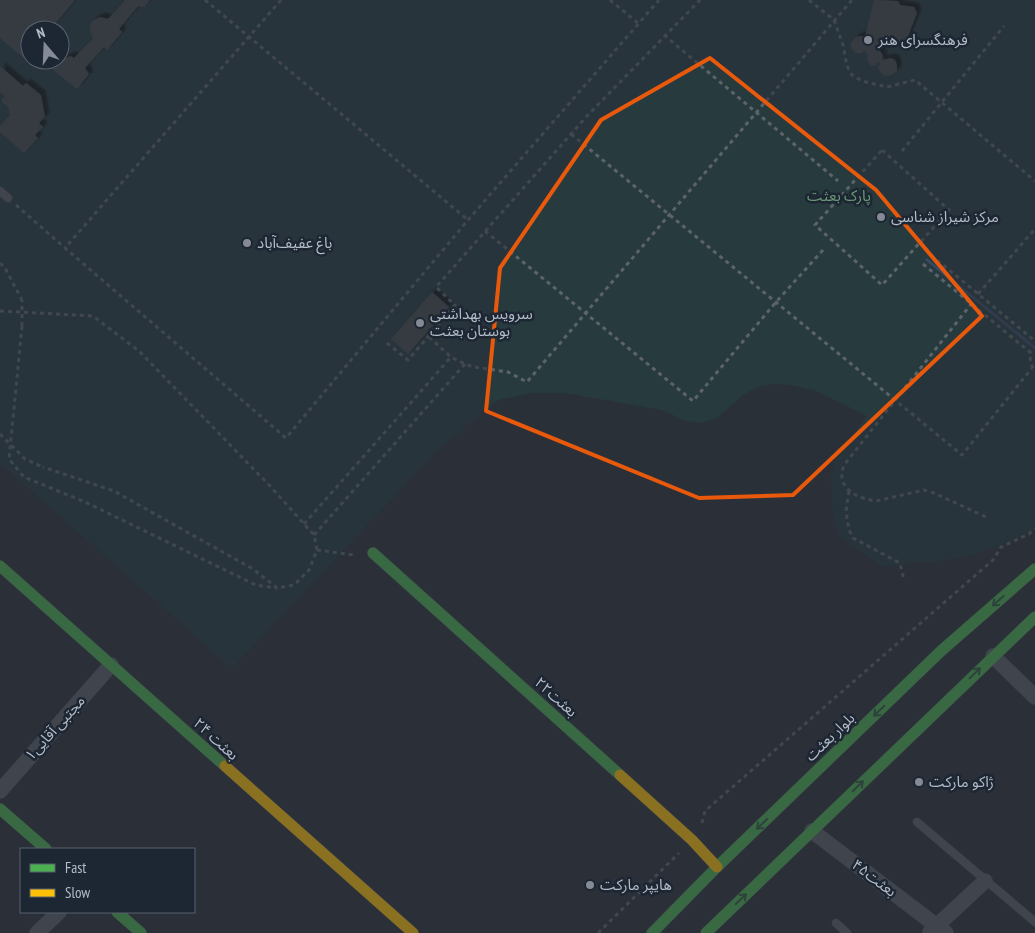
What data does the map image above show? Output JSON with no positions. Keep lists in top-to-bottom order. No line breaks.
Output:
{"streets":{"street":["بعثت۲۲","مجتبی آقایی۱","بلوار بعثت","بعثت ۲۴","بعثت۴۵"]},"crossings":[["بعثت۲۲","بلوار بعثت"],["مجتبی آقایی۱","بعثت ۲۴"]],"parks":["پارک بعثت"],"places":["فرهنگسرای هنر","مرکز شیراز شناسی","باغ عفیف‌آباد","سرویس بهداشتی بوستان بعثت","ژاکو مارکت","هایپر مارکت"],"legend":["Fast","Slow"],"north":"top"}
